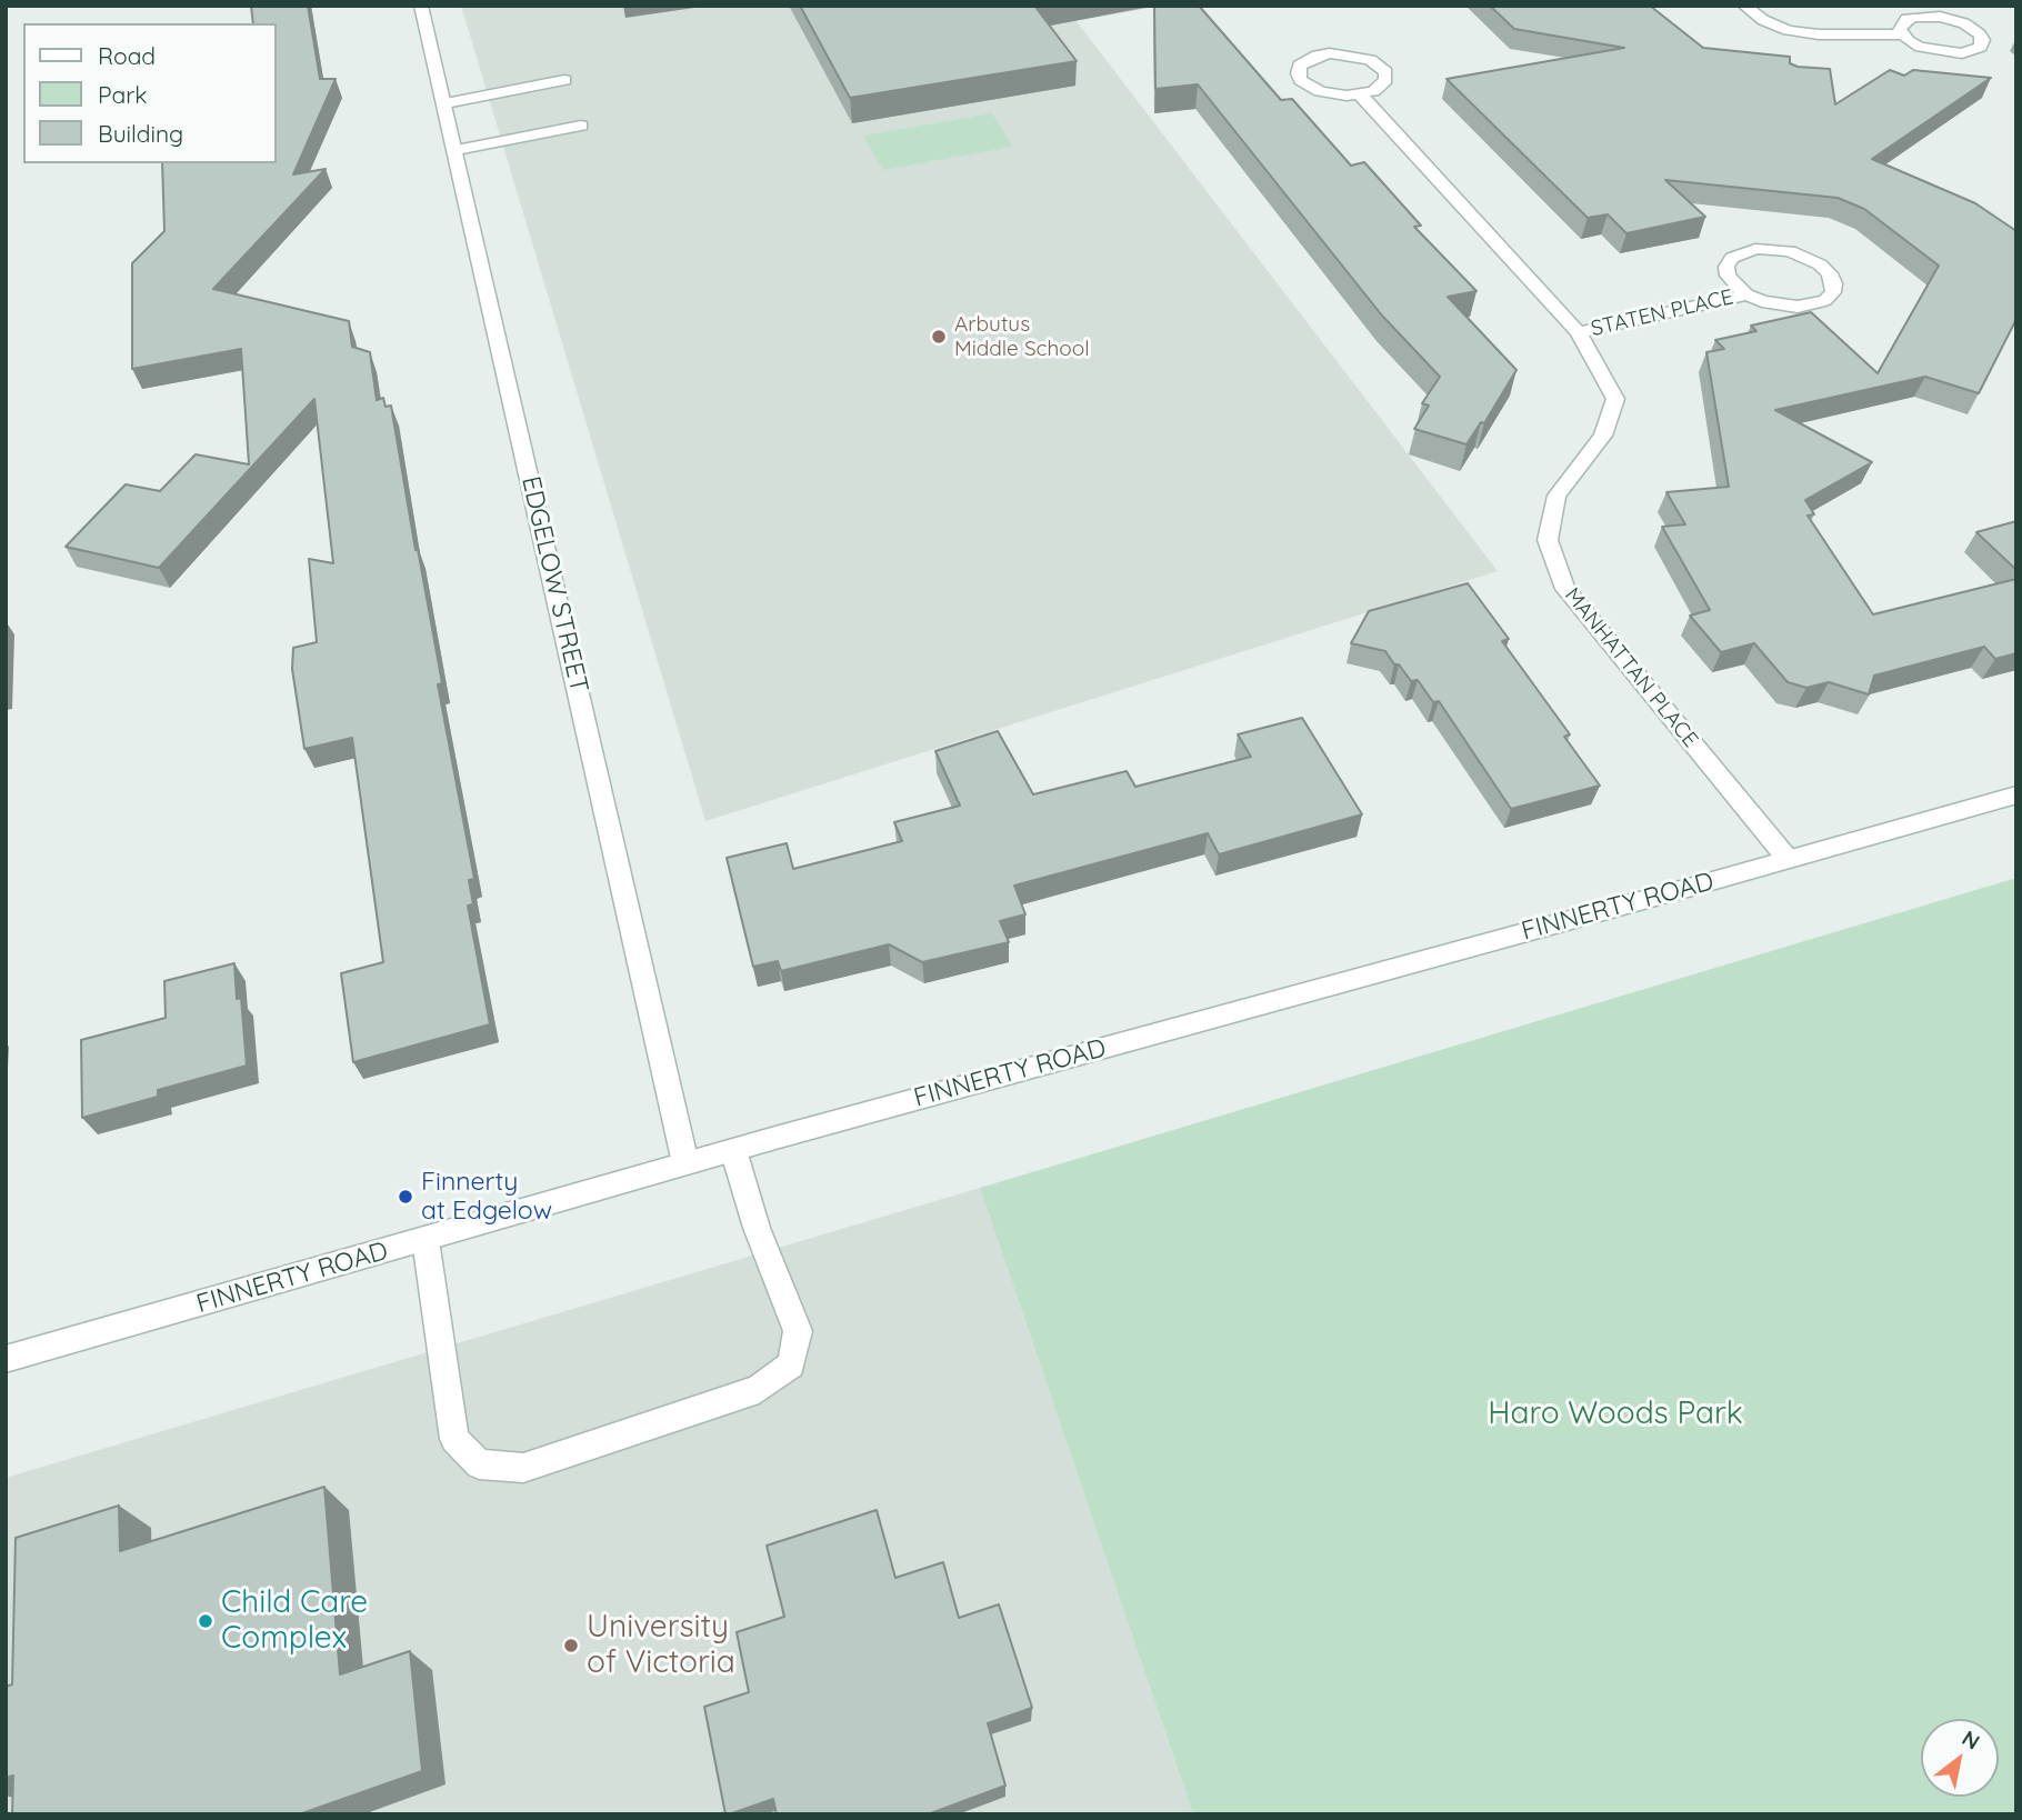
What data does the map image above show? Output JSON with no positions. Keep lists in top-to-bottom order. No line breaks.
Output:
{"streets":{"street":["STATEN PLACE","EDGELOW STREET","MANHATTAN PLACE","FINNERTY ROAD"]},"crossings":[["STATEN PLACE","MANHATTAN PLACE"],["EDGELOW STREET","FINNERTY ROAD"],["MANHATTAN PLACE","FINNERTY ROAD"]],"parks":["Haro Woods Park"],"places":["Arbutus Middle School","Finnerty at Edgelow","Child Care Complex","University of Victoria"],"legend":["Road","Park","Building"],"north":"top right"}
